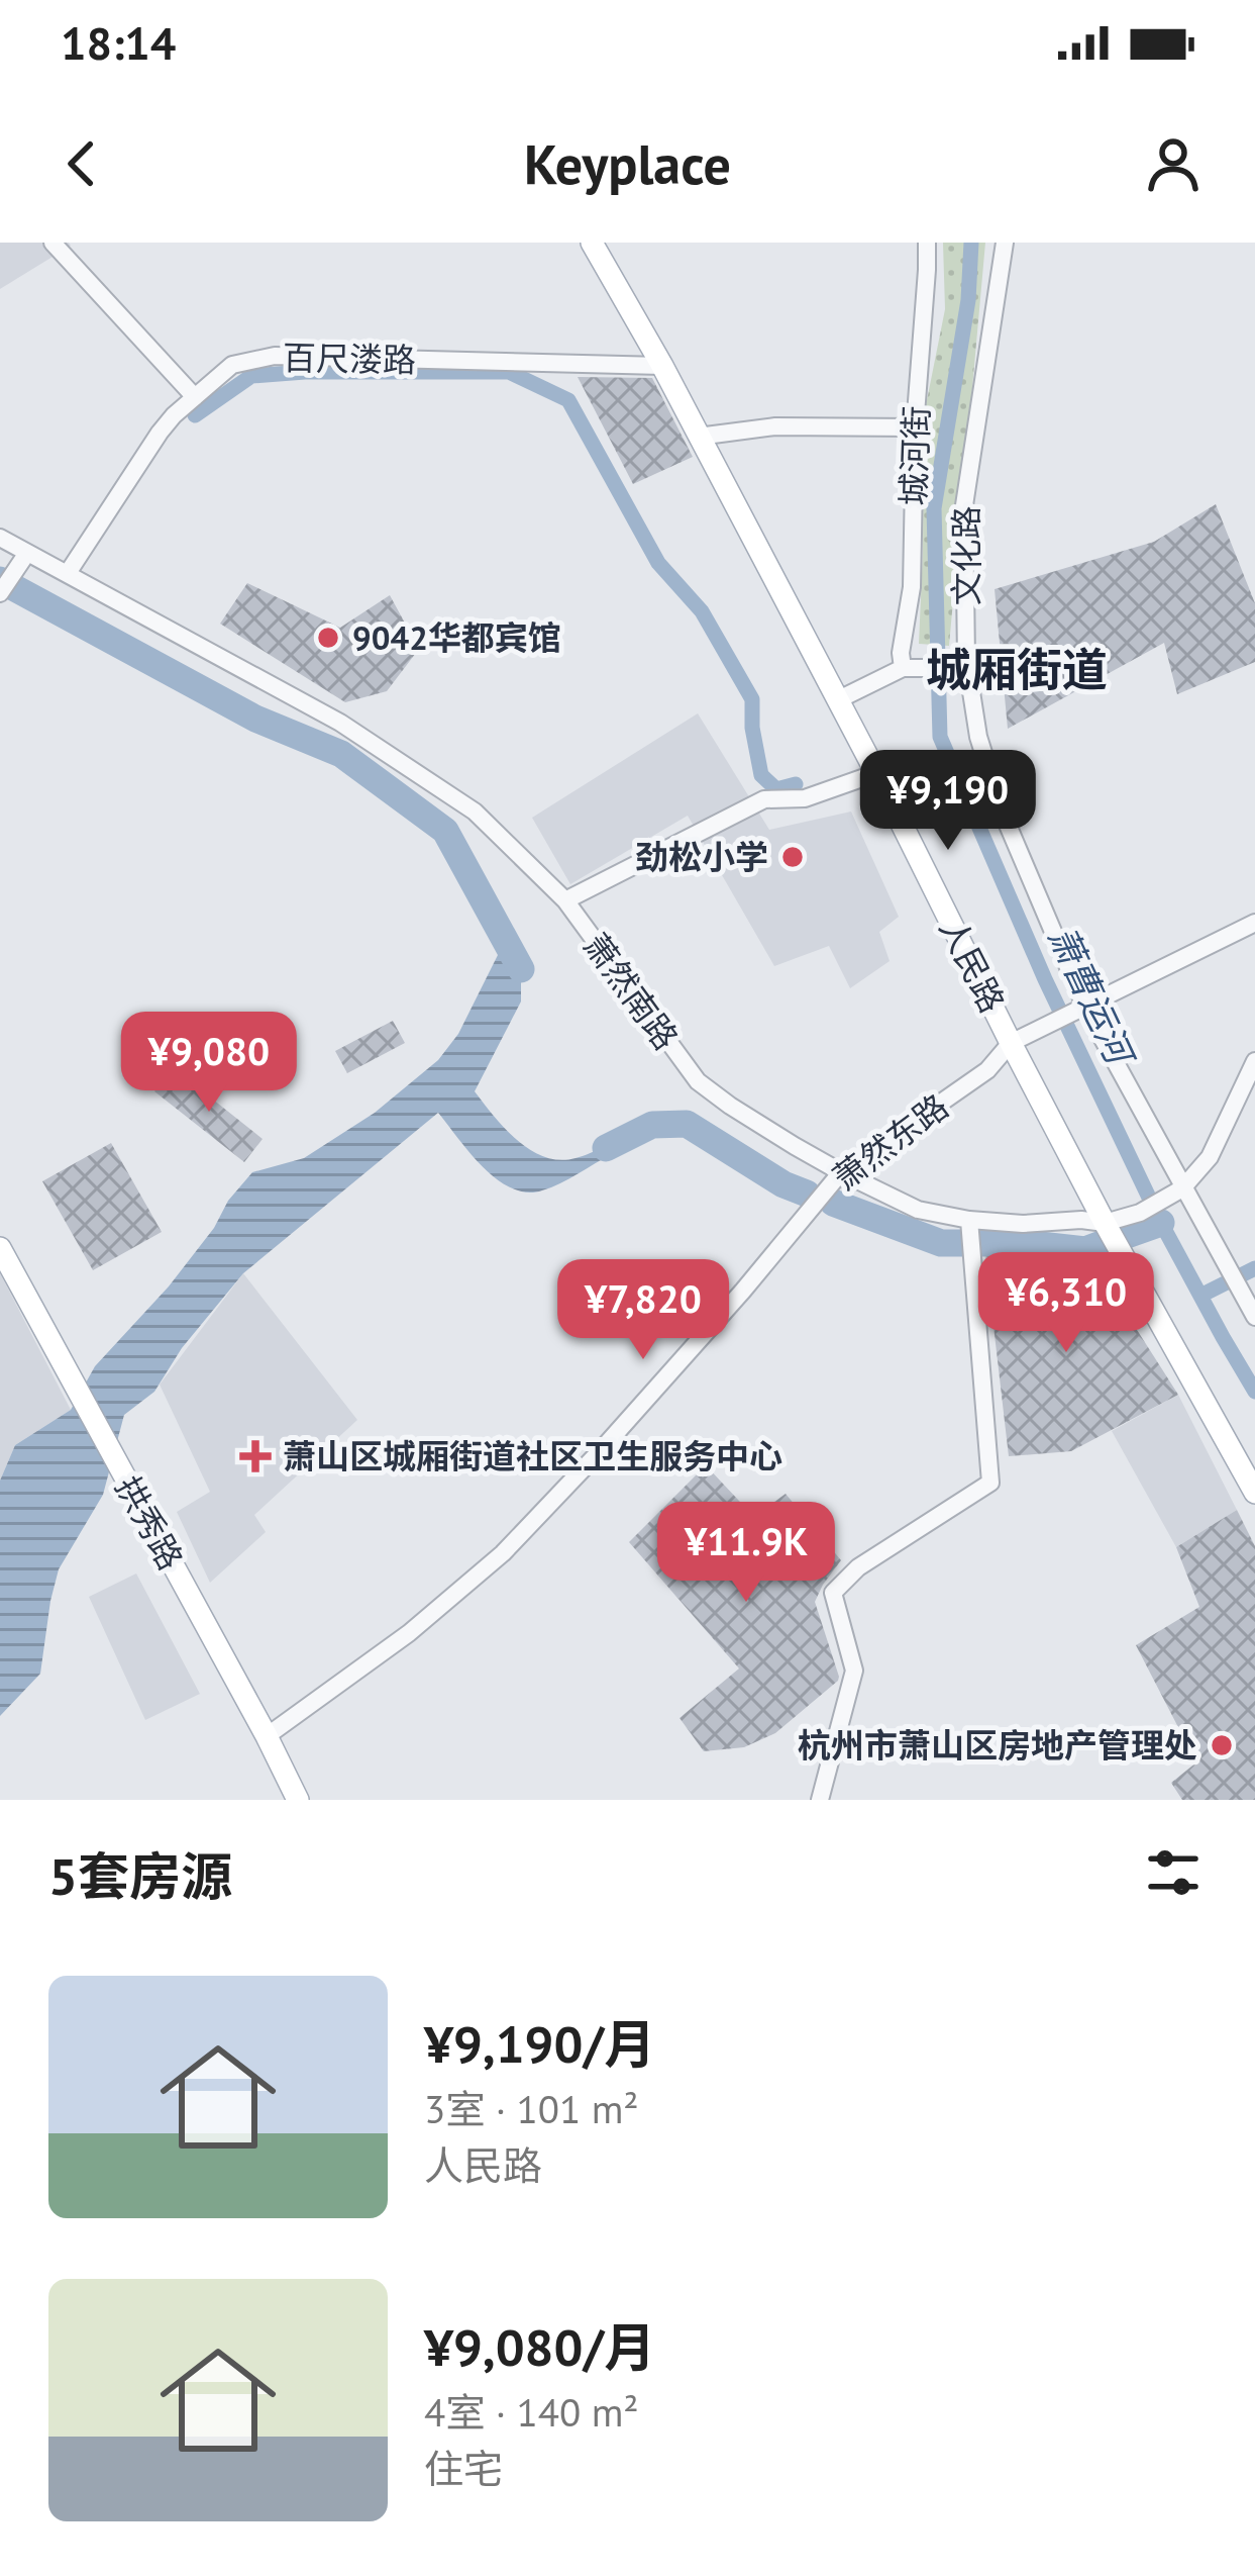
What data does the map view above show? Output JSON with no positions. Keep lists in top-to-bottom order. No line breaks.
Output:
{"streets":{"main road":["人民路","拱秀路"],"street":["百尺溇路","城河街","文化路","萧然南路","萧然东路"]},"crossings":[["百尺溇路","人民路"],["百尺溇路","萧然南路"],["文化路","萧然南路"],["文化路","萧然东路"],["人民路","萧然南路"],["人民路","萧然东路"],["萧然南路","萧然东路"],["萧然东路","拱秀路"]],"districts":["城厢街道"],"water":["萧曹运河"],"places":{"other":["9042华都宾馆","劲松小学","杭州市萧山区房地产管理处"],"health":["萧山区城厢街道社区卫生服务中心"]},"page":{"status":"18:14","header":"Keyplace","price":["¥9,190","¥9,080","¥6,310","¥7,820","¥11.9K"],"heading":"5套房源","list":[{"name":"¥9,190/月","note":"3室 · 101 m² · 人民路"},{"name":"¥9,080/月","note":"4室 · 140 m² · 住宅"}]}}
